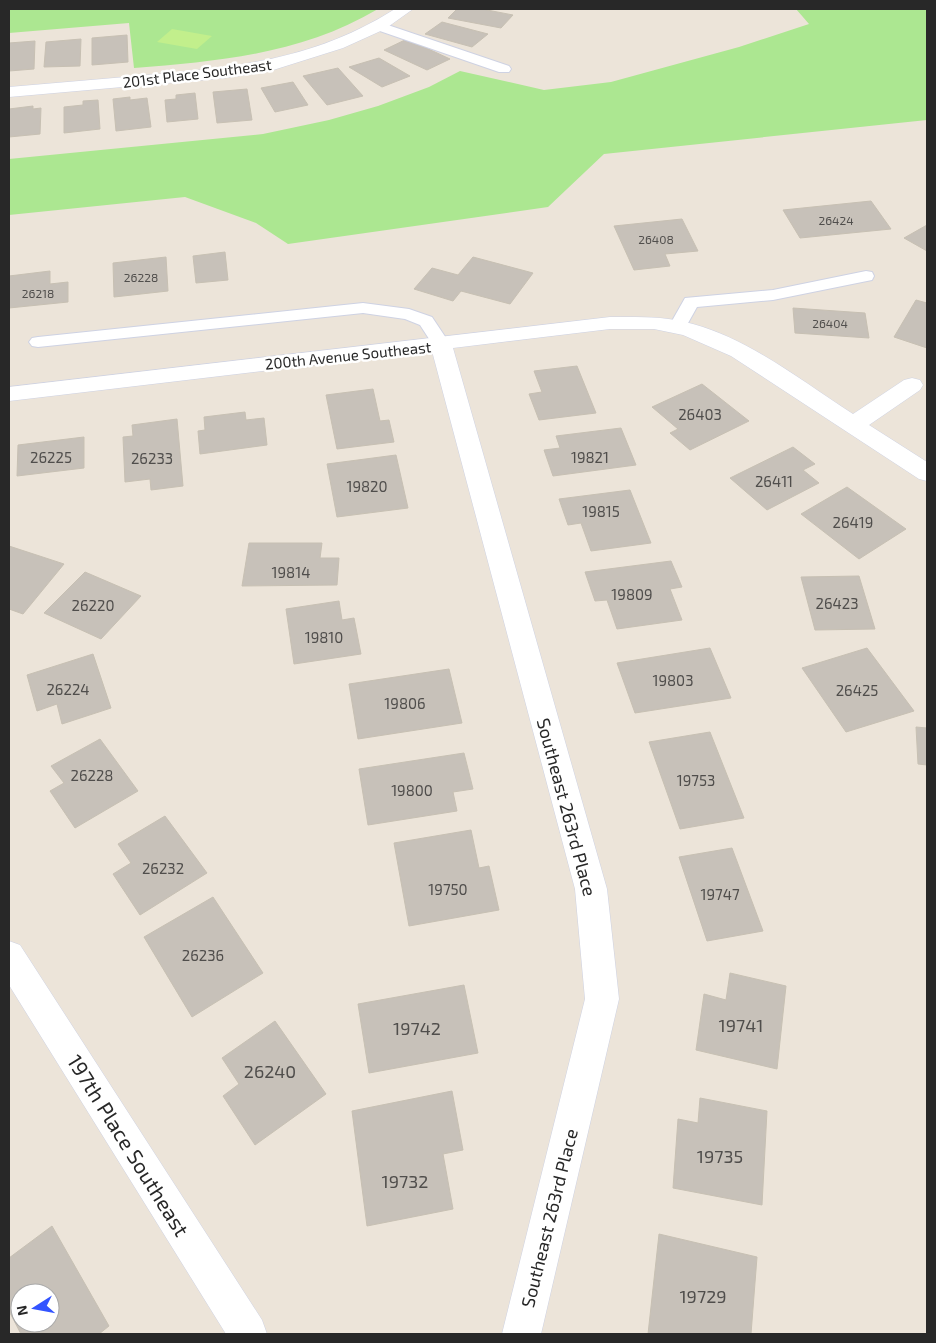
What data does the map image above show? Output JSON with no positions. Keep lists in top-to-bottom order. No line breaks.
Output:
{"streets":{"street":["201st Place Southeast","200th Avenue Southeast","Southeast 263rd Place","197th Place Southeast"]},"crossings":[["200th Avenue Southeast","Southeast 263rd Place"]],"house_numbers":["26424","26408","26228","26218","26404","26403","26225","19821","26233","26411","19820","19815","26419","19814","19809","26423","26220","19810","19803","26224","26425","19806","26228","19753","19800","26232","19750","19747","26236","19741","19742","26240","19735","19732","19729"],"north":"left"}
